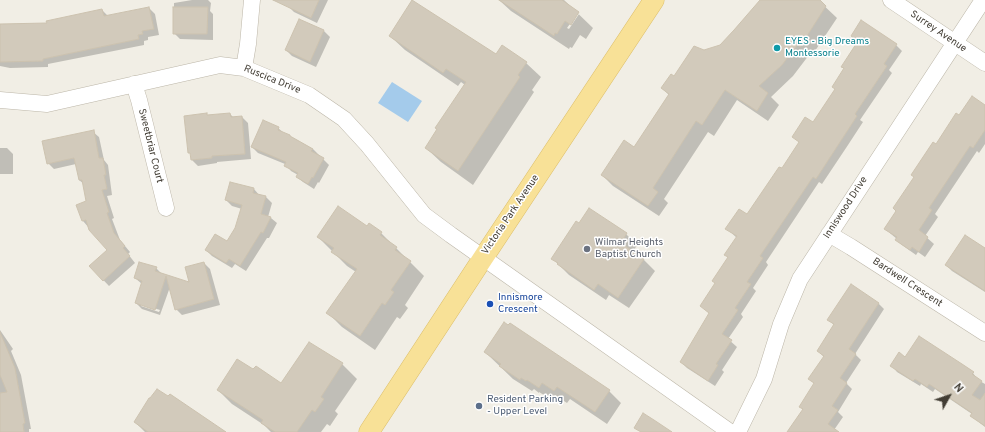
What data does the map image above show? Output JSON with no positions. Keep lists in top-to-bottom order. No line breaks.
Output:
{"streets":{"main road":["Victoria Park Avenue"],"street":["Surrey Avenue","Ruscica Drive","Sweetbriar Court","Inniswood Drive","Bardwell Crescent"]},"crossings":[["Surrey Avenue","Inniswood Drive"],["Ruscica Drive","Sweetbriar Court"],["Ruscica Drive","Victoria Park Avenue"],["Inniswood Drive","Bardwell Crescent"]],"places":["EYES - Big Dreams Montessorie","Wilmar Heights Baptist Church","Innismore Crescent","Resident Parking - Upper Level"],"north":"top right"}
